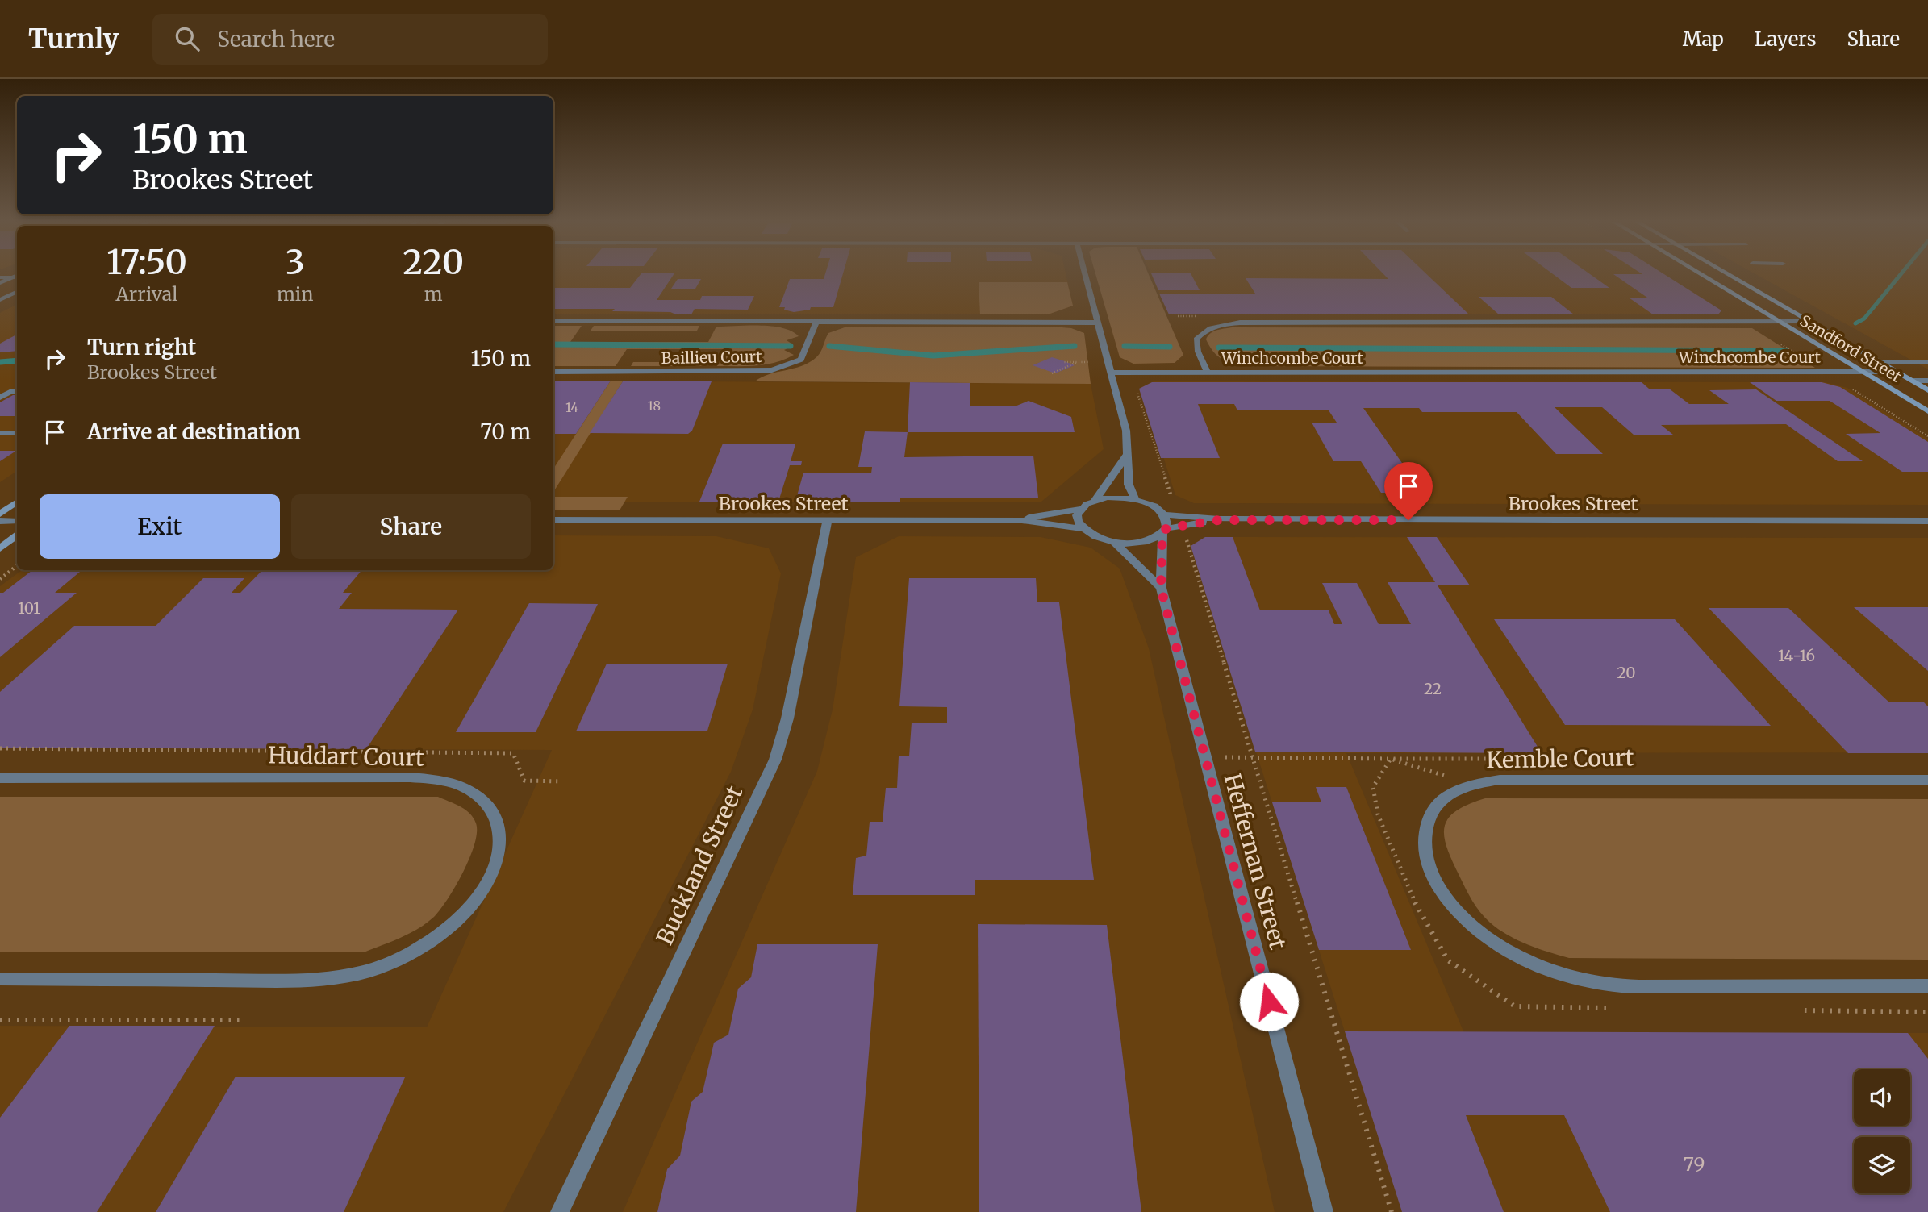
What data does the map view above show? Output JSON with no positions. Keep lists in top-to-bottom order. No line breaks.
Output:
{"streets":{"main road":["Sandford Street"],"street":["Baillieu Court","Winchcombe Court","Brookes Street","Huddart Court","Kemble Court","Heffernan Street","Buckland Street"]},"crossings":[["Sandford Street","Winchcombe Court"],["Brookes Street","Heffernan Street"],["Brookes Street","Buckland Street"]],"house_numbers":["18","14","101","14-16","20","22","79"],"page":{"header":"Turnly","search":"Search here","nav":["Map","Layers","Share"],"turn":["150 m","Brookes Street"],"eta":["17:50","Arrival","3","min","220","m"],"list":[{"name":"Turn right","note":"Brookes Street","value":"150 m"},{"name":"Arrive at destination","value":"70 m"}],"buttons":["Exit","Share"]}}
